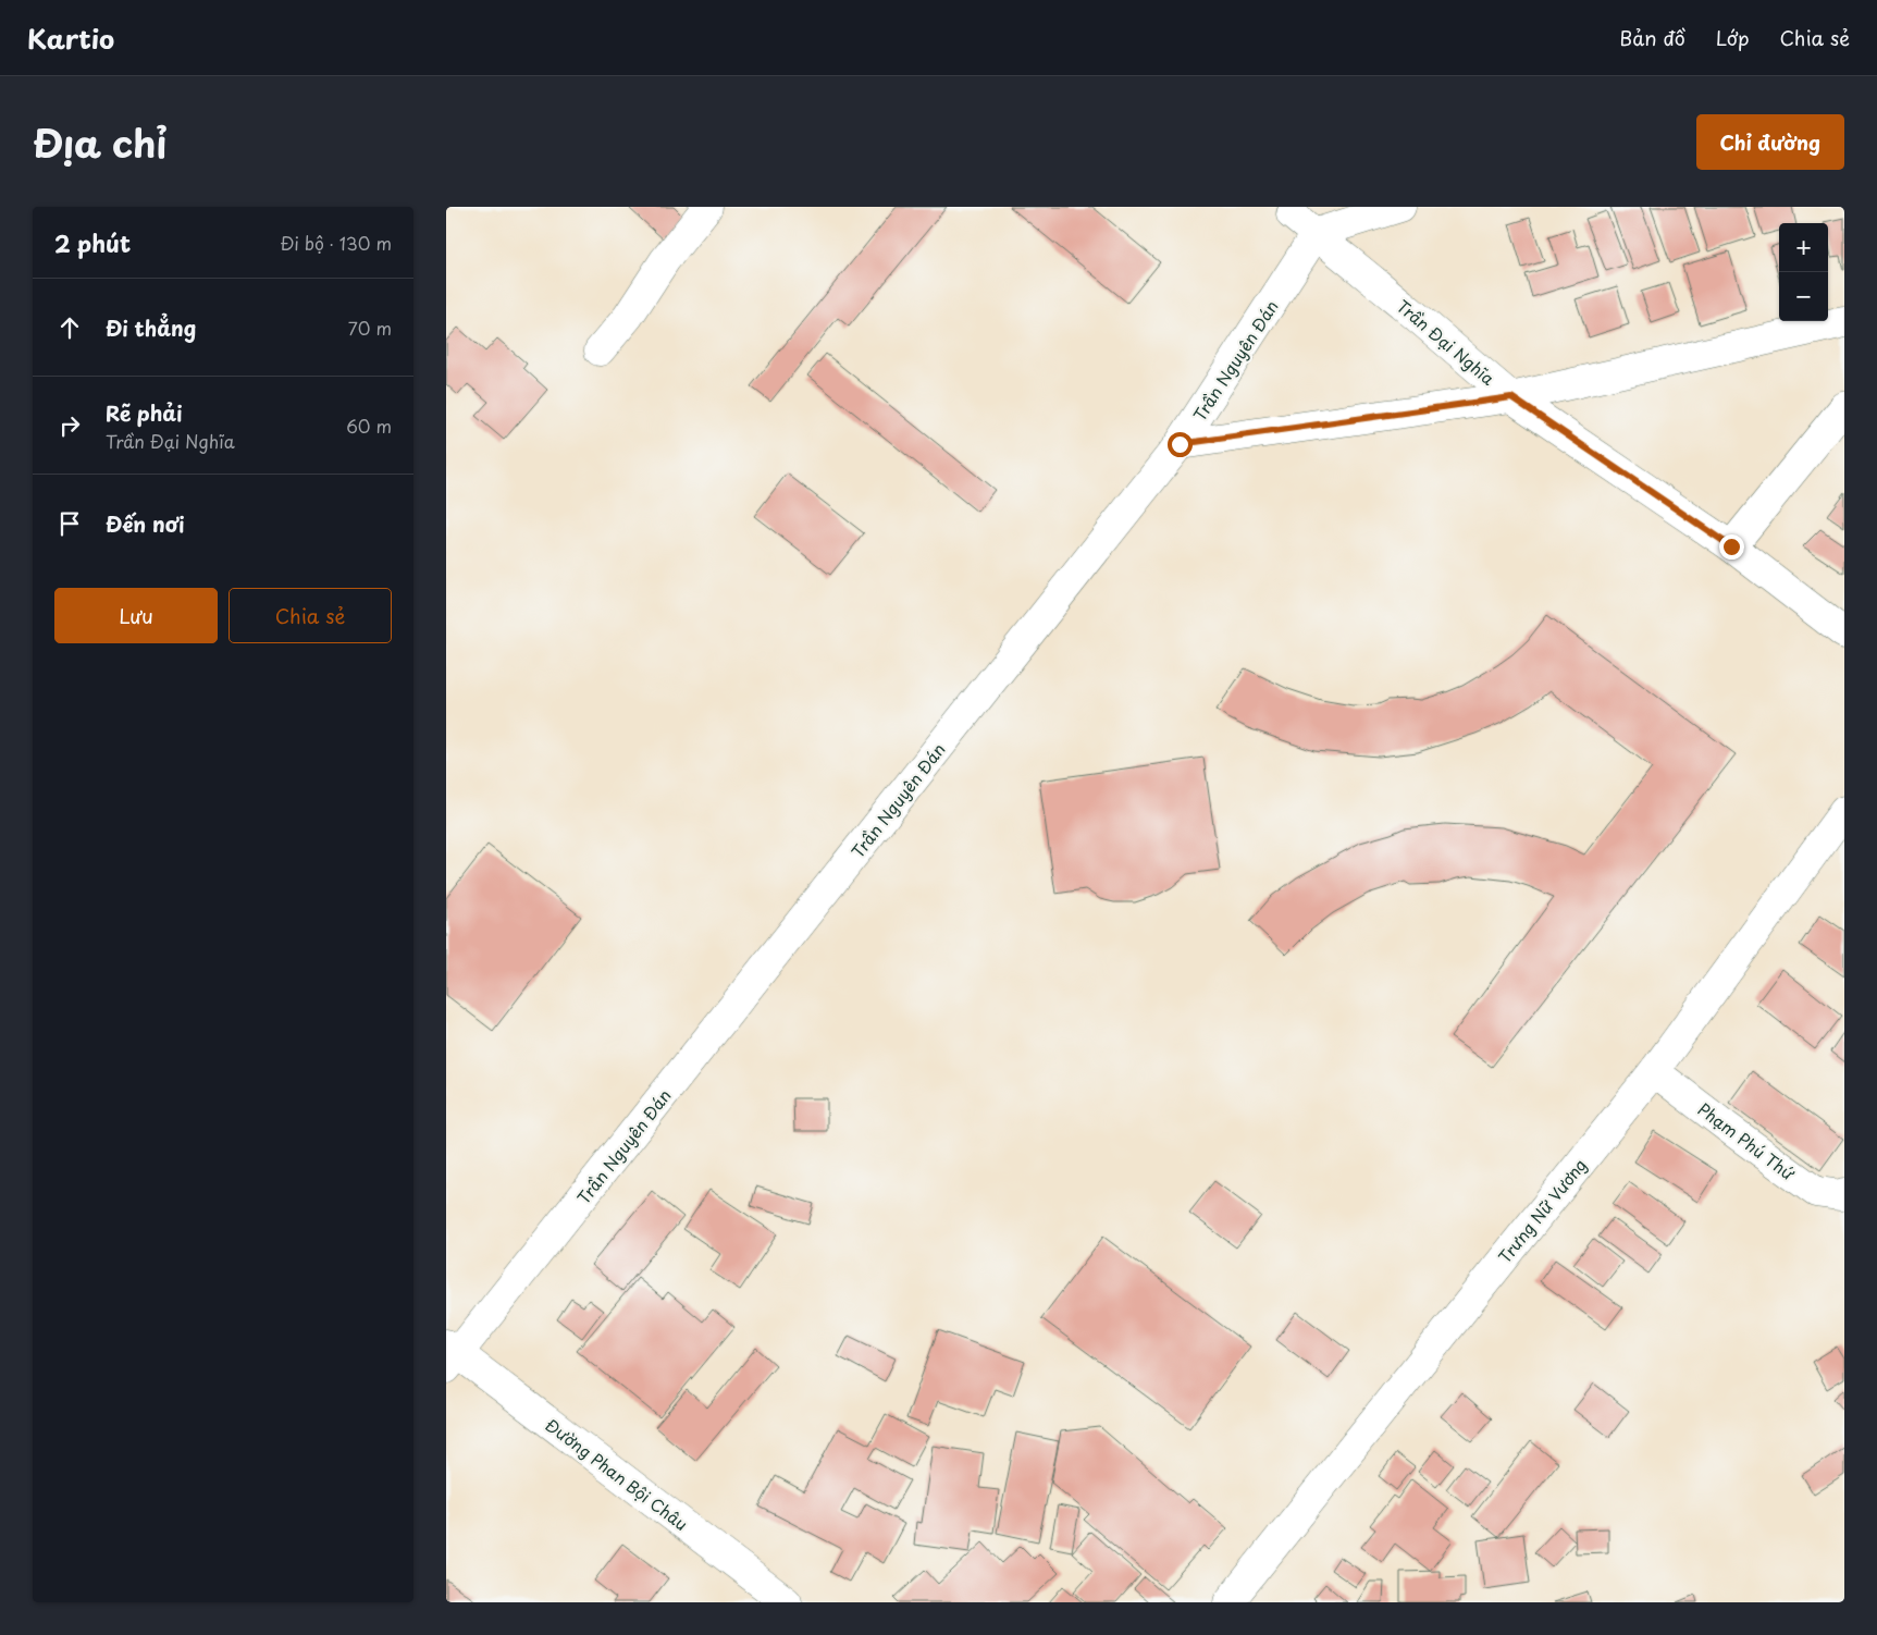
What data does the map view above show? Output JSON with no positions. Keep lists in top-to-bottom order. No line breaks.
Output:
{"streets":{"street":["Trần Đại Nghĩa","Trần Nguyên Đán","Phạm Phú Thứ","Trưng Nữ Vương","Đường Phan Bội Châu"]},"crossings":[["Trần Đại Nghĩa","Trần Nguyên Đán"],["Trần Nguyên Đán","Đường Phan Bội Châu"],["Phạm Phú Thứ","Trưng Nữ Vương"]],"page":{"header":"Kartio","nav":["Bản đồ","Lớp","Chia sẻ"],"title":"Địa chỉ","buttons":["Chỉ đường",["Lưu","Chia sẻ"]],"heading":["2 phút","Đi bộ · 130 m"],"map_buttons":["+","−"],"list":[["Đi thẳng","70 m"],["Rẽ phải","Trần Đại Nghĩa","60 m"],"Đến nơi"]}}
